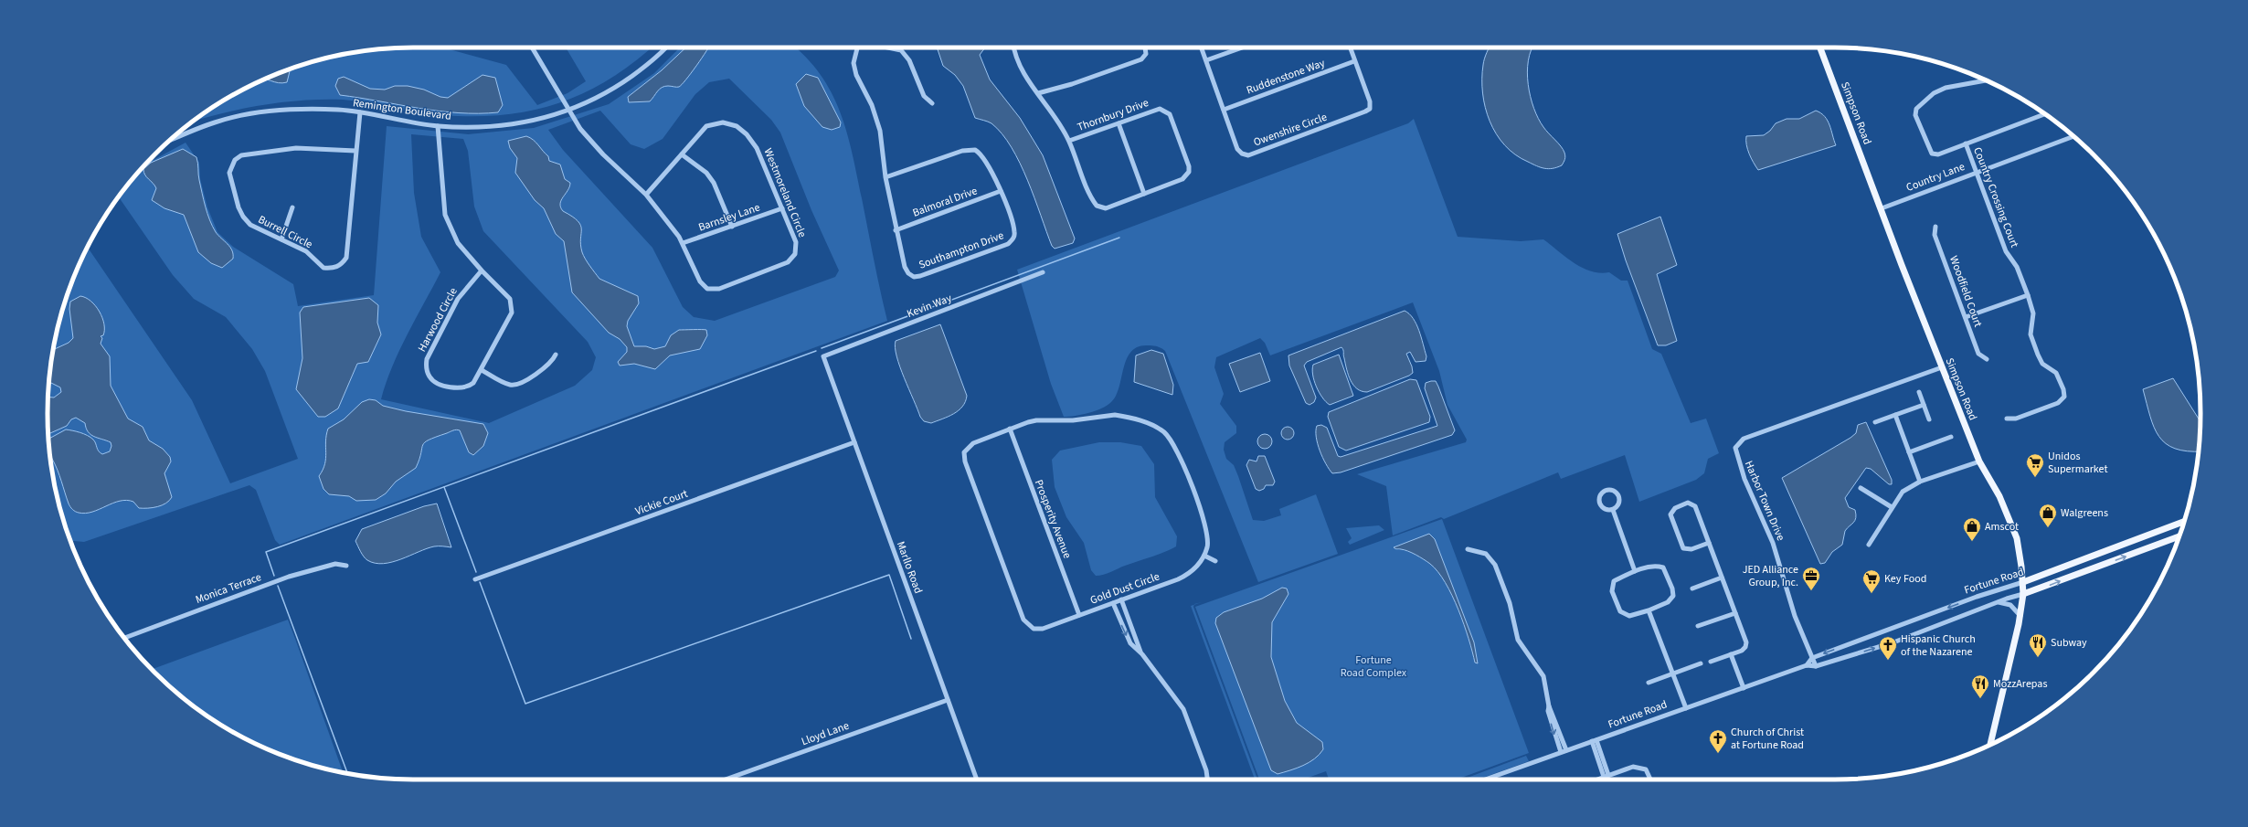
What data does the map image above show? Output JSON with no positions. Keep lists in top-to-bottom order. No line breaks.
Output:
{"streets":{"main road":["Simpson Road","Fortune Road"],"street":["Ruddenstone Way","Remington Boulevard","Thornbury Drive","Owenshire Circle","Country Lane","Westmoreland Circle","Country Crossing Court","Balmoral Drive","Barnsley Lane","Burrell Circle","Southampton Drive","Woodfield Court","Kevin Way","Harwood Circle","Harbor Town Drive","Vickie Court","Prosperity Avenue","Marllo Road","Monica Terrace","Gold Dust Circle","Lloyd Lane"]},"crossings":[["Ruddenstone Way","Owenshire Circle"],["Remington Boulevard","Westmoreland Circle"],["Remington Boulevard","Burrell Circle"],["Remington Boulevard","Harwood Circle"],["Simpson Road","Country Lane"],["Simpson Road","Harbor Town Drive"],["Simpson Road","Fortune Road"],["Country Lane","Country Crossing Court"],["Westmoreland Circle","Barnsley Lane"],["Balmoral Drive","Southampton Drive"],["Kevin Way","Marllo Road"],["Harbor Town Drive","Fortune Road"],["Vickie Court","Marllo Road"],["Prosperity Avenue","Gold Dust Circle"],["Marllo Road","Lloyd Lane"]],"parks":["Fortune Road Complex"],"places":{"supermarket":["Unidos Supermarket","Key Food"],"shop":["Walgreens","Amscot"],"office":["JED Alliance Group, Inc."],"restaurant":["Subway","MozzArepas"],"church":["Hispanic Church of the Nazarene","Church of Christ at Fortune Road"]}}
